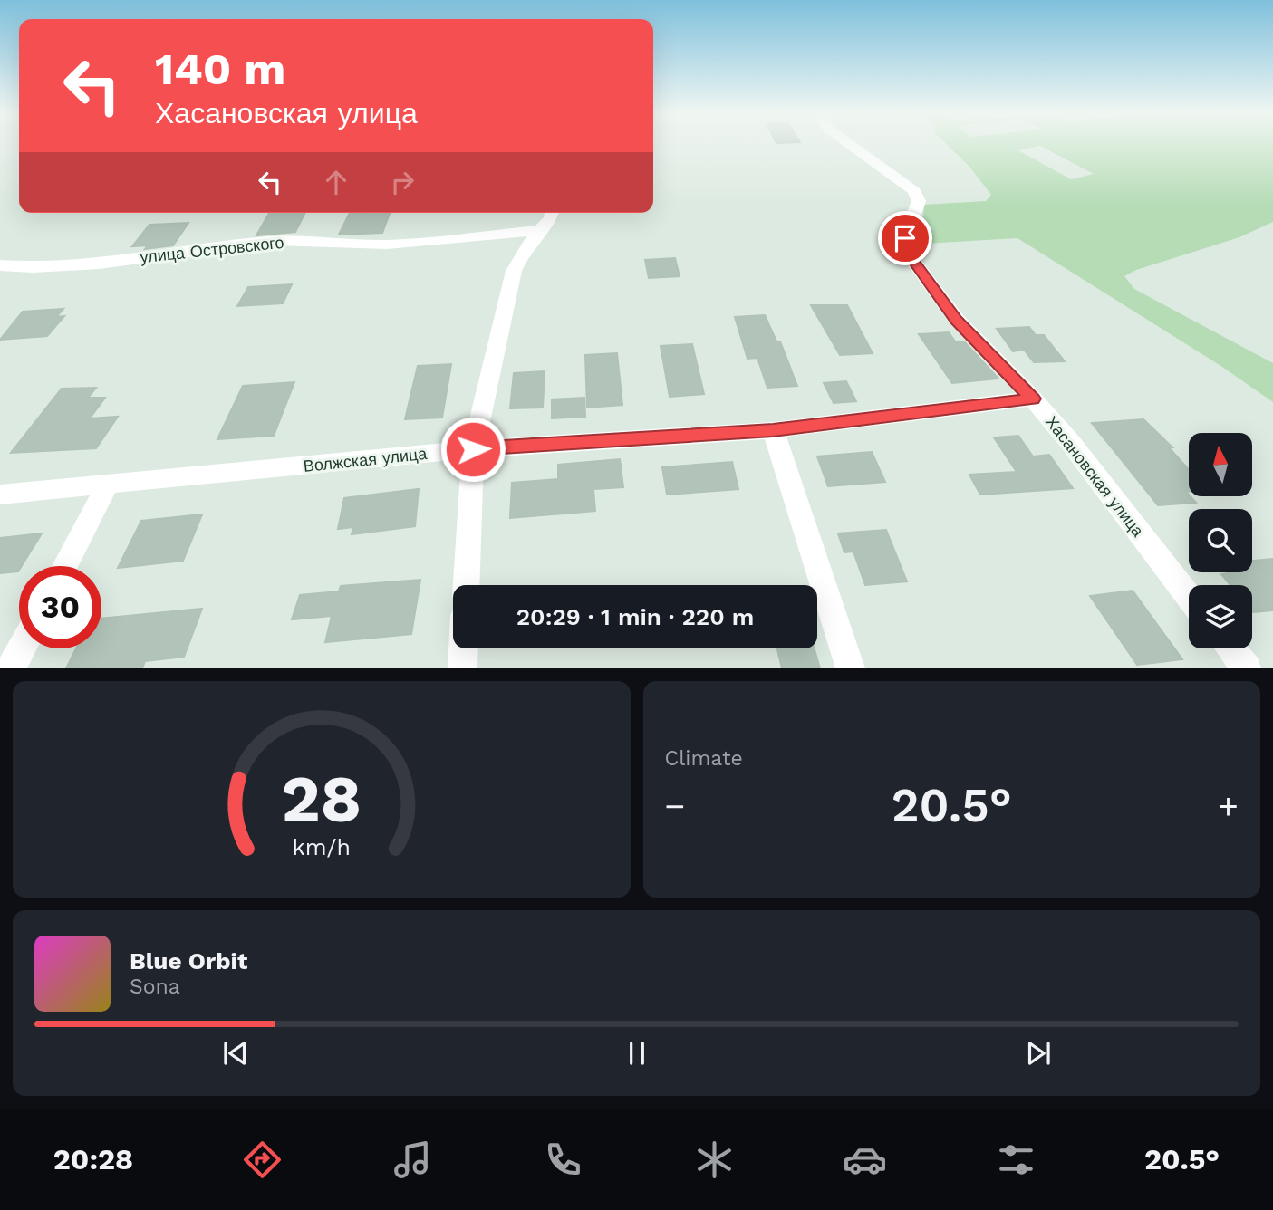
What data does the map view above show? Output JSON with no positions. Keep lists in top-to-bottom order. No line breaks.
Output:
{"streets":{"street":["улица Островского","Волжская улица","Хасановская улица"]},"crossings":[["Волжская улица","Хасановская улица"]],"north":"top","page":{"turn":["140 m","Хасановская улица"],"limit":"30","trip":"20:29 · 1 min · 220 m","tile":"Climate","heat":["−","20.5°","+"],"song":["Blue Orbit","Sona"],"tabs":["20:28","20.5°"],"gauge":["28","km/h"]}}
